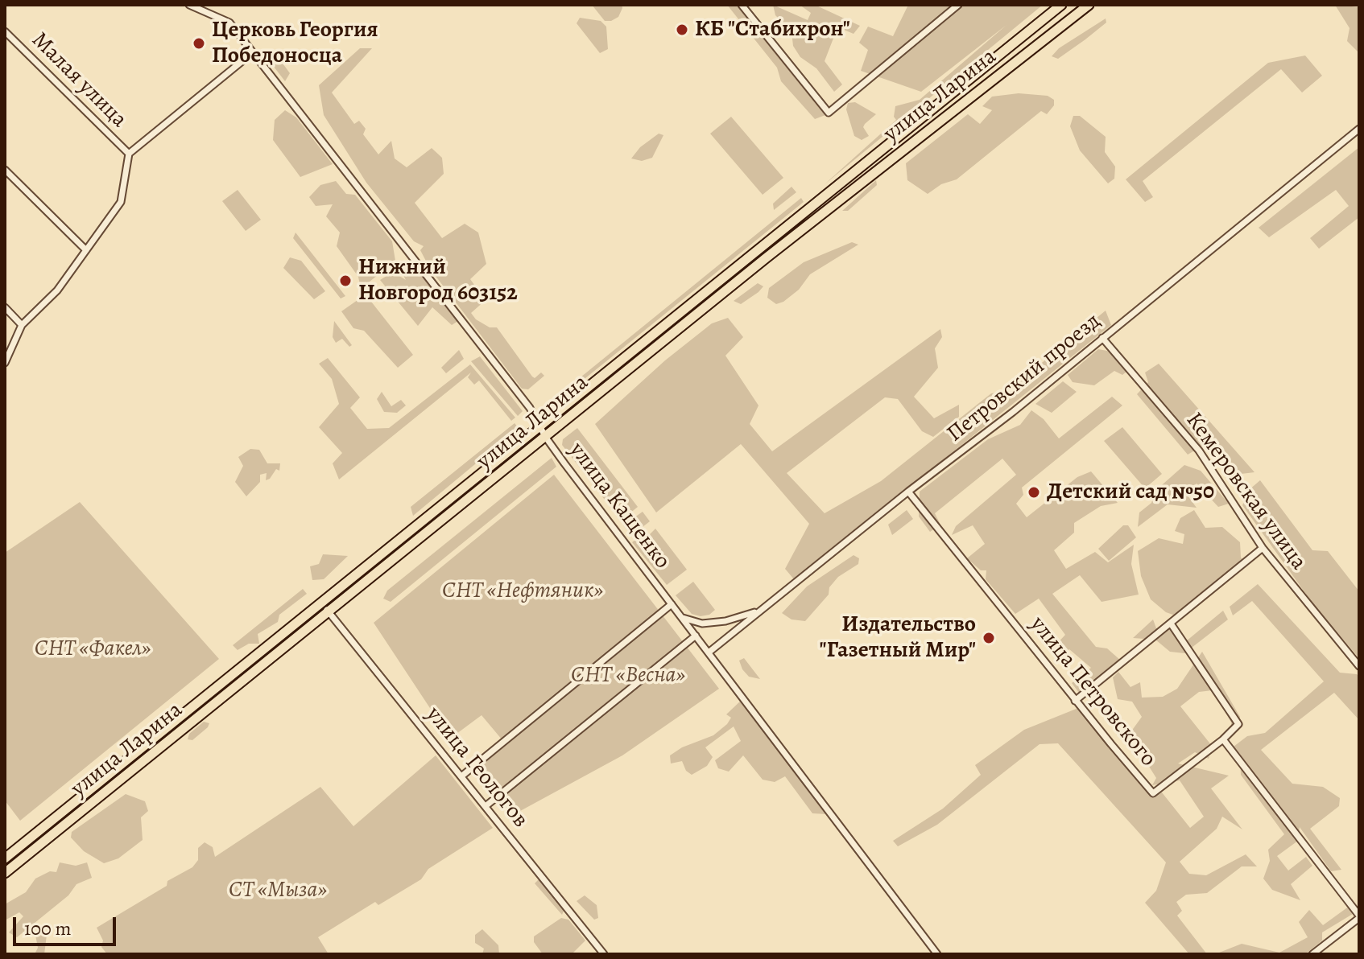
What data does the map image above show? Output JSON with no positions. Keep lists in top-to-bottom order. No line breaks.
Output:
{"streets":{"main road":["улица Ларина"],"street":["Малая улица","Петровский проезд","Кемеровская улица","улица Кащенко","улица Петровского","улица Геологов"]},"crossings":[["улица Ларина","улица Кащенко"],["улица Ларина","улица Геологов"],["Петровский проезд","Кемеровская улица"],["Петровский проезд","улица Кащенко"],["Петровский проезд","улица Петровского"]],"parks":["СНТ «Нефтяник»","СНТ «Факел»","СНТ «Весна»","СТ «Мыза»"],"places":["КБ \"Стабихрон\"","Церковь Георгия Победоносца","Нижний Новгород 603152","Детский сад №50","Издательство \"Газетный Мир\""],"scale_bar":"100 m"}
